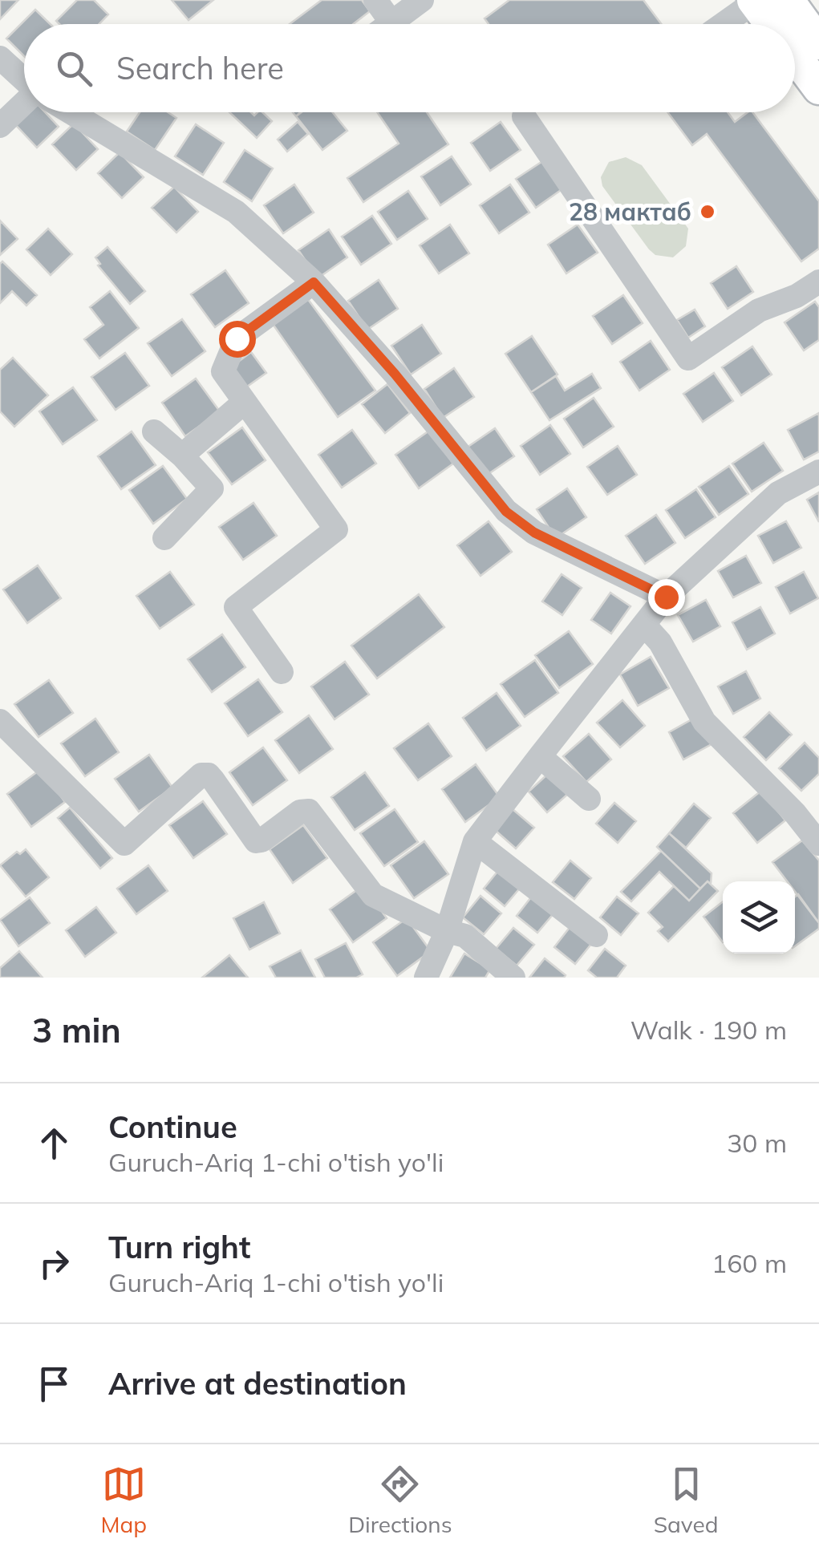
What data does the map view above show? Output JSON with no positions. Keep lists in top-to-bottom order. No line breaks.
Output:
{"places":["28 мактаб"],"page":{"search":"Search here","heading":["3 min","Walk · 190 m"],"list":[["Continue","Guruch-Ariq 1-chi o'tish yo'li","30 m"],["Turn right","Guruch-Ariq 1-chi o'tish yo'li","160 m"],"Arrive at destination"],"nav":["Map","Directions","Saved"]}}
